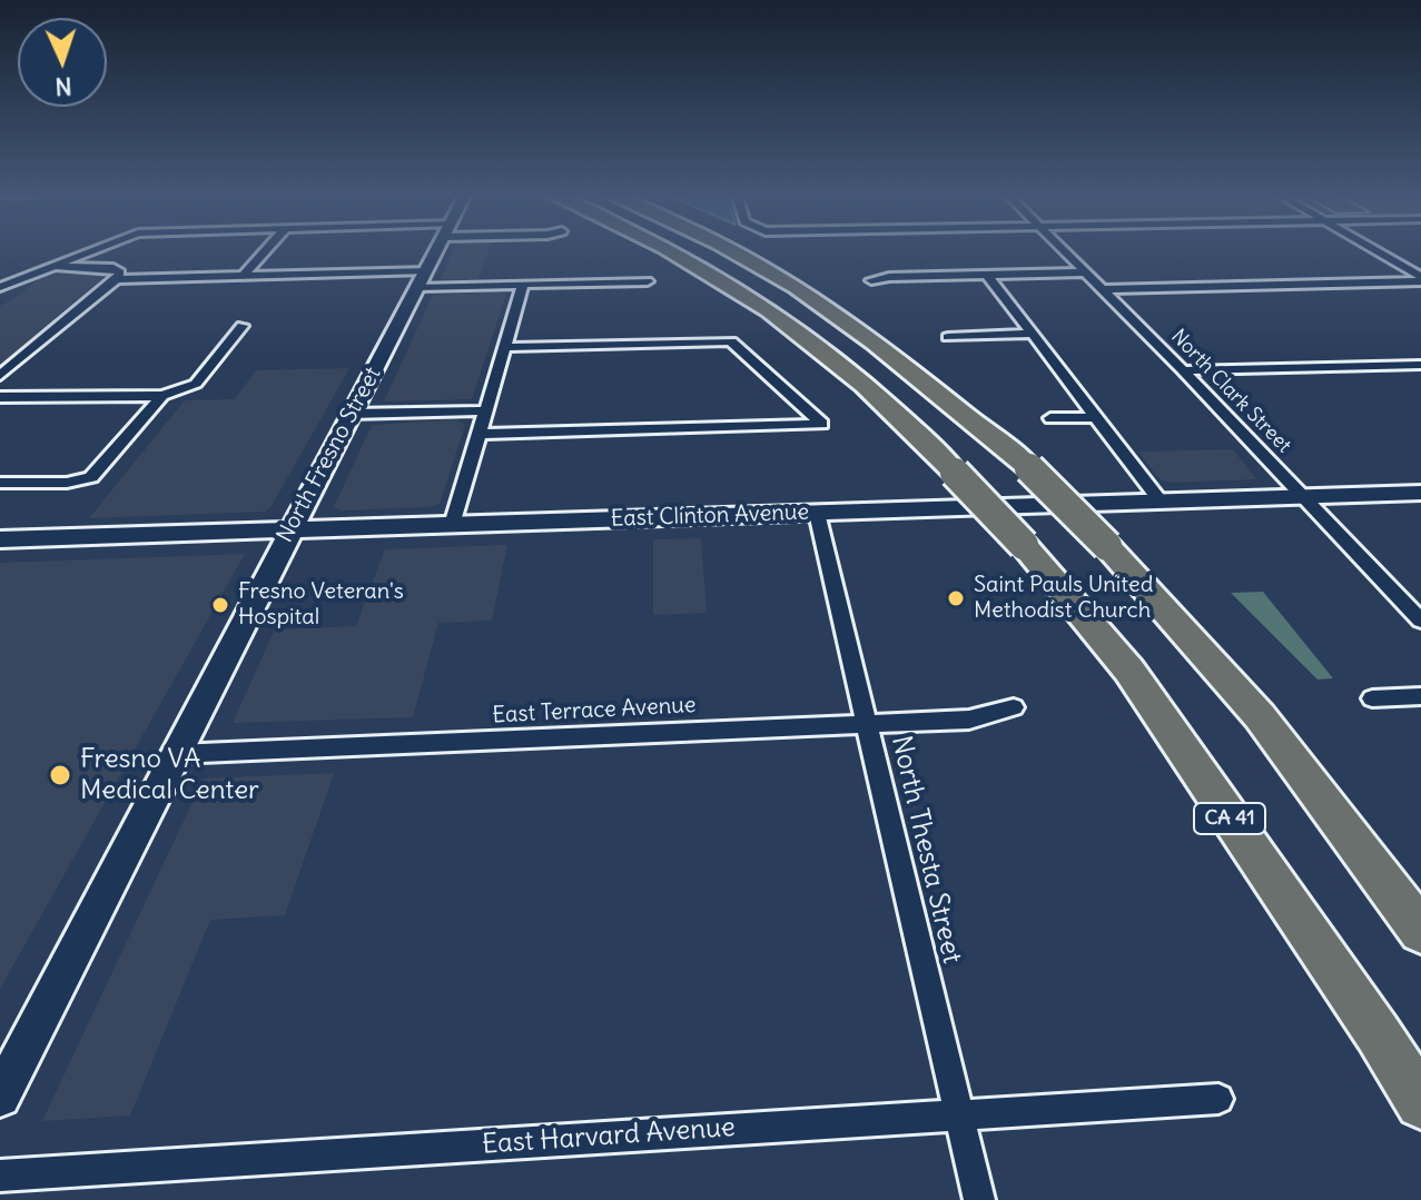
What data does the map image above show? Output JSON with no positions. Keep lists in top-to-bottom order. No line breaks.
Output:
{"streets":{"highway":["CA 41"],"main road":["North Fresno Street","East Clinton Avenue"],"street":["North Clark Street","East Terrace Avenue","North Thesta Street","East Harvard Avenue"]},"crossings":[["North Clark Street","East Clinton Avenue"],["North Fresno Street","East Clinton Avenue"],["North Fresno Street","East Terrace Avenue"],["East Clinton Avenue","North Thesta Street"],["East Terrace Avenue","North Thesta Street"],["North Thesta Street","East Harvard Avenue"]],"places":["Saint Pauls United Methodist Church","Fresno Veteran's Hospital","Fresno VA Medical Center"],"north":"bottom"}
